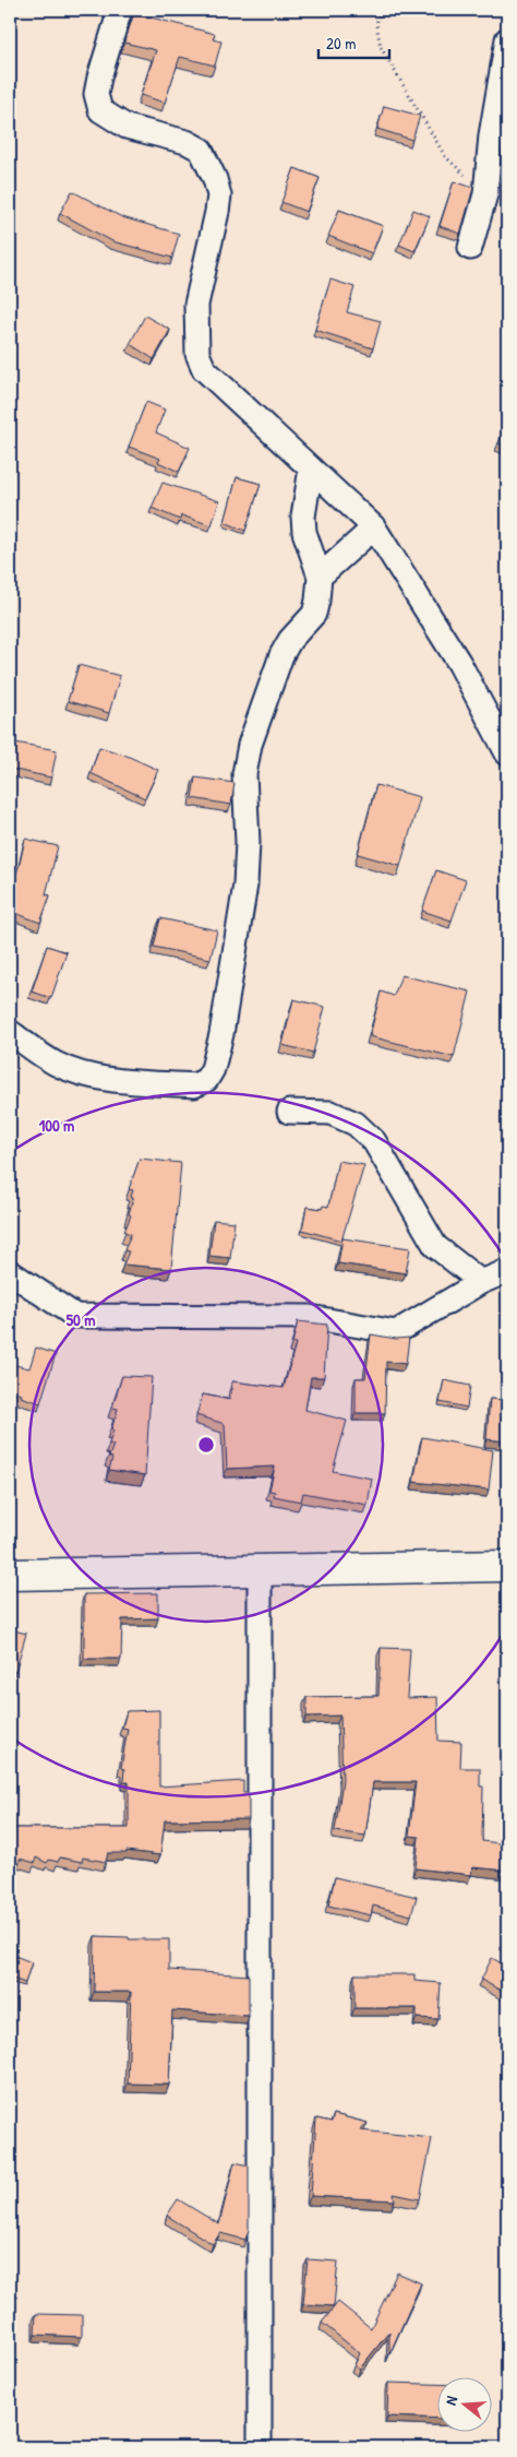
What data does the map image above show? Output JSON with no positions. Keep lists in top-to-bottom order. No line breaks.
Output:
{"scale_bar":"20 m","north":"left","rings":["100 m","50 m"]}
